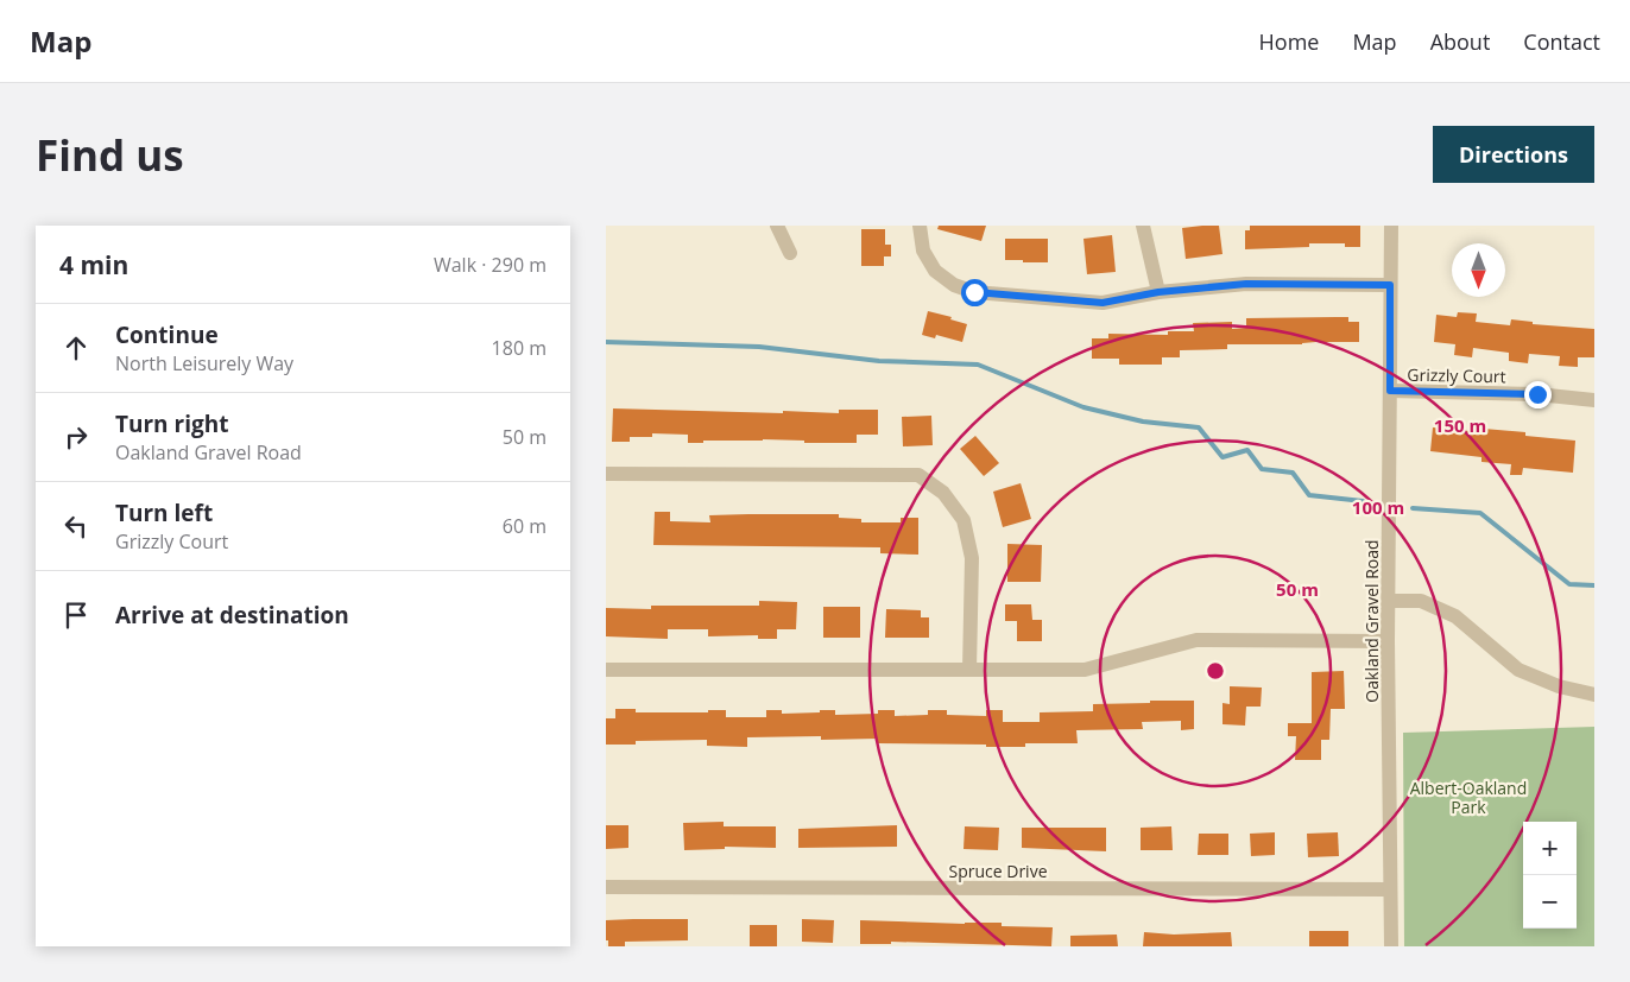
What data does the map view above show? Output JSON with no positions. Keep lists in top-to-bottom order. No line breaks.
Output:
{"streets":{"street":["Grizzly Court","Oakland Gravel Road","Spruce Drive"]},"crossings":[["Grizzly Court","Oakland Gravel Road"],["Oakland Gravel Road","Spruce Drive"]],"parks":["Albert-Oakland Park"],"north":"bottom","page":{"header":"Map","nav":["Home","Map","About","Contact"],"buttons":"Directions","title":"Find us","heading":["4 min","Walk · 290 m"],"list":[["Continue","North Leisurely Way","180 m"],["Turn right","Oakland Gravel Road","50 m"],["Turn left","Grizzly Court","60 m"],"Arrive at destination"],"map_buttons":["+","−"]},"rings":["150 m","100 m","50 m"]}
